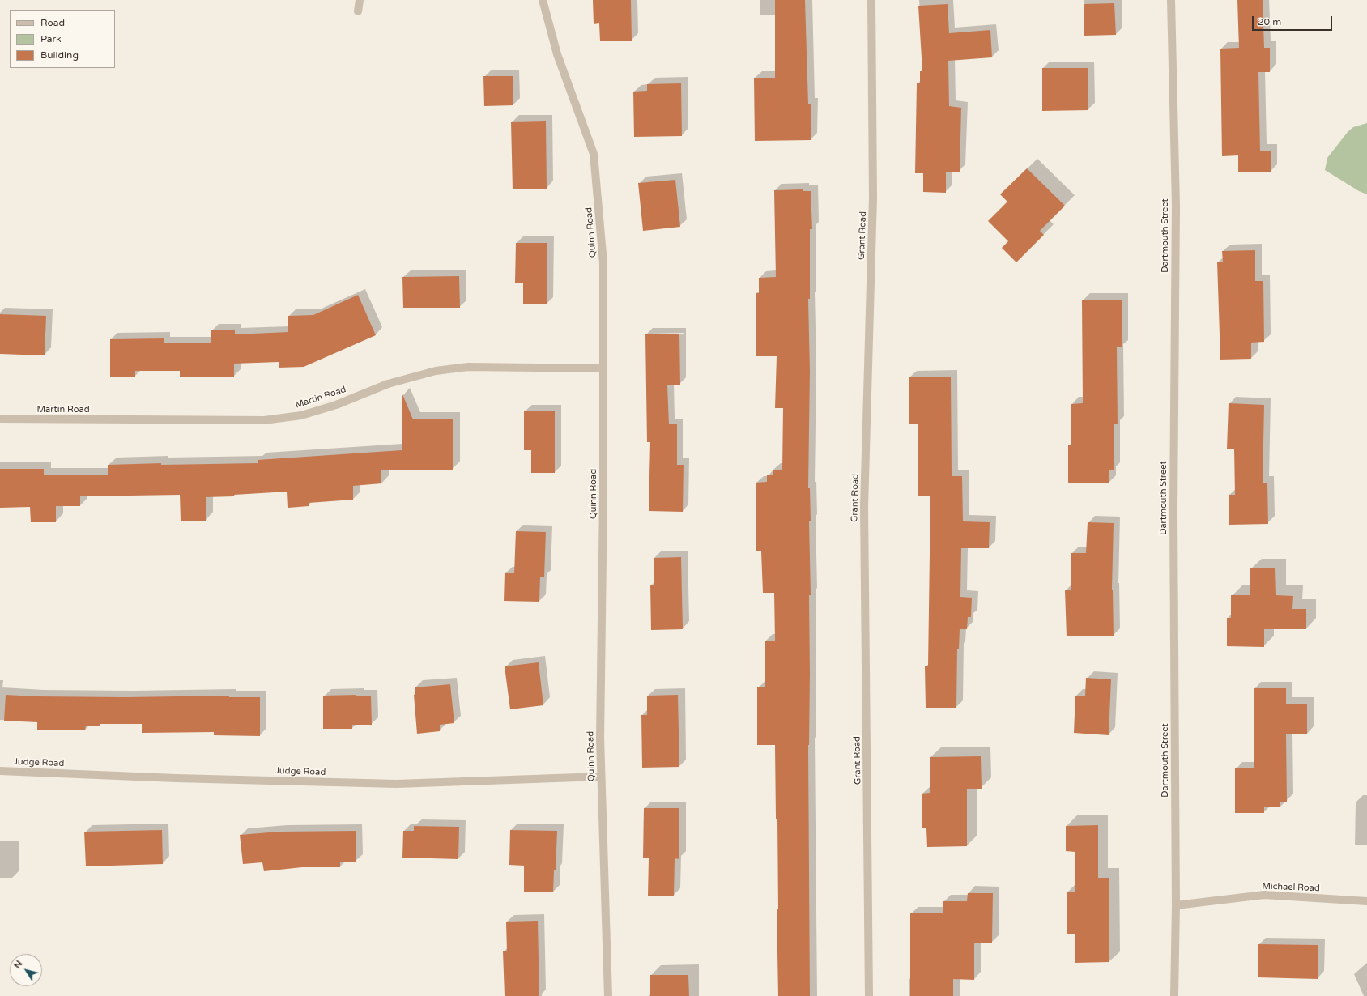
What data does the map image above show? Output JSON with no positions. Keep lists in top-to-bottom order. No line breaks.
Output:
{"streets":{"street":["Quinn Road","Grant Road","Dartmouth Street","Martin Road","Judge Road","Michael Road"]},"crossings":[["Quinn Road","Martin Road"],["Quinn Road","Judge Road"],["Dartmouth Street","Michael Road"]],"legend":["Road","Park","Building"],"scale_bar":"20 m","north":"top left"}
